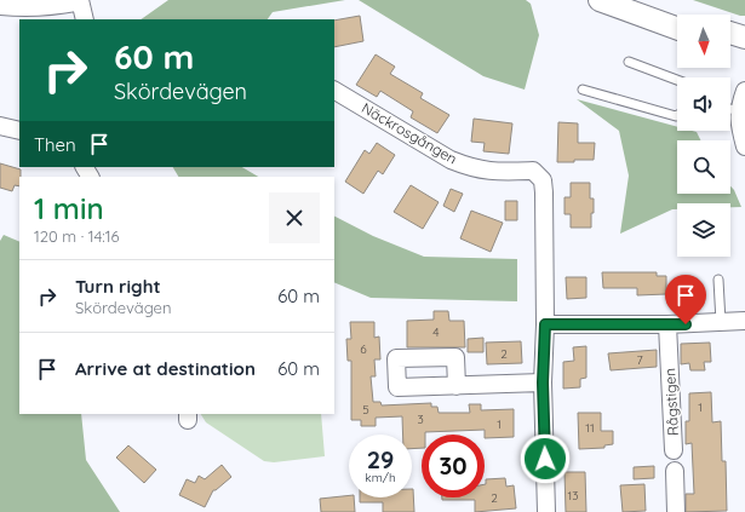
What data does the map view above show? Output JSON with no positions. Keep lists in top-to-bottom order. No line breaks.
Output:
{"streets":{"street":["Näckrosgången","Rågstigen"]},"house_numbers":["4","6","2","7","1","5","3","1","11","13","2"],"north":"bottom","page":{"turn":["60 m","Skördevägen"],"then":"Then","heading":["1 min","120 m · 14:16"],"list":[{"name":"Turn right","note":"Skördevägen","value":"60 m"},{"name":"Arrive at destination","value":"60 m"}],"speed":"29 km/h","limit":"30"}}
